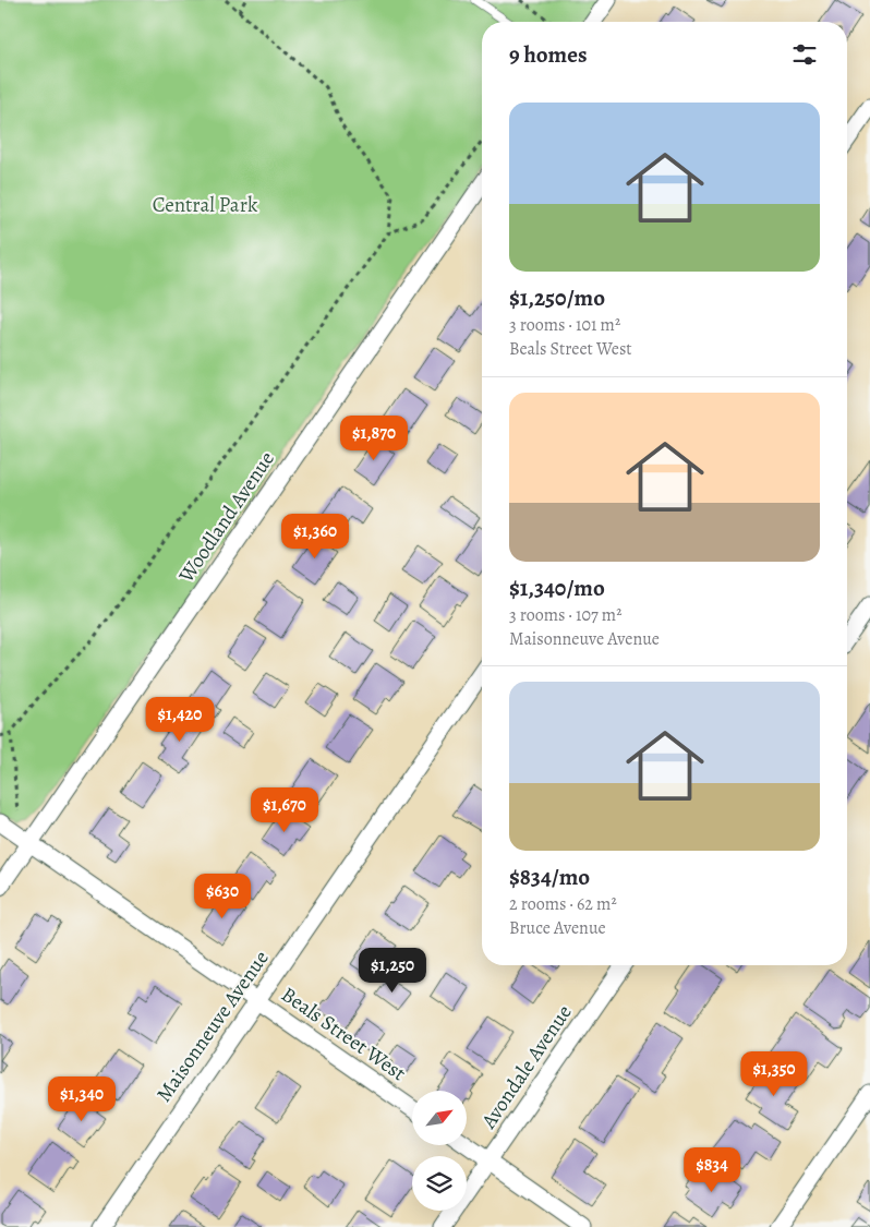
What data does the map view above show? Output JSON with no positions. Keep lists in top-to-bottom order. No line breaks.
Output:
{"streets":{"street":["Woodland Avenue","Maisonneuve Avenue","Beals Street West","Avondale Avenue"]},"crossings":[["Woodland Avenue","Beals Street West"],["Maisonneuve Avenue","Beals Street West"]],"parks":["Central Park"],"north":"top right","page":{"heading":"9 homes","list":[{"name":"$1,250/mo","note":"3 rooms · 101 m² · Beals Street West"},{"name":"$1,340/mo","note":"3 rooms · 107 m² · Maisonneuve Avenue"},{"name":"$834/mo","note":"2 rooms · 62 m² · Bruce Avenue"}],"price":["$1,870","$1,360","$1,420","$1,670","$630","$1,250","$1,350","$1,340","$834"]}}
